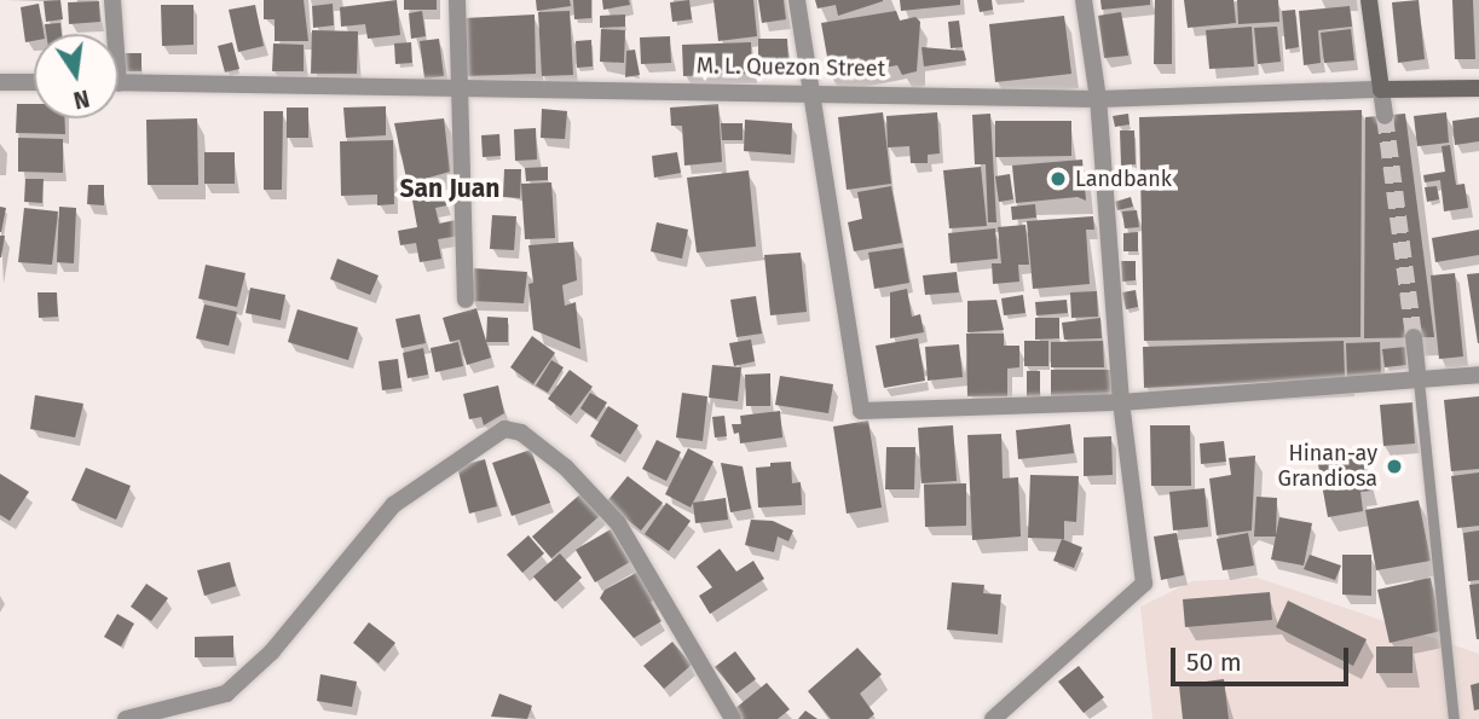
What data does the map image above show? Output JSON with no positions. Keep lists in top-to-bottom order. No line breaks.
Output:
{"streets":{"main road":["M. L. Quezon Street"]},"districts":["San Juan"],"places":["Landbank","Hinan-ay Grandiosa"],"scale_bar":"50 m","north":"bottom"}
